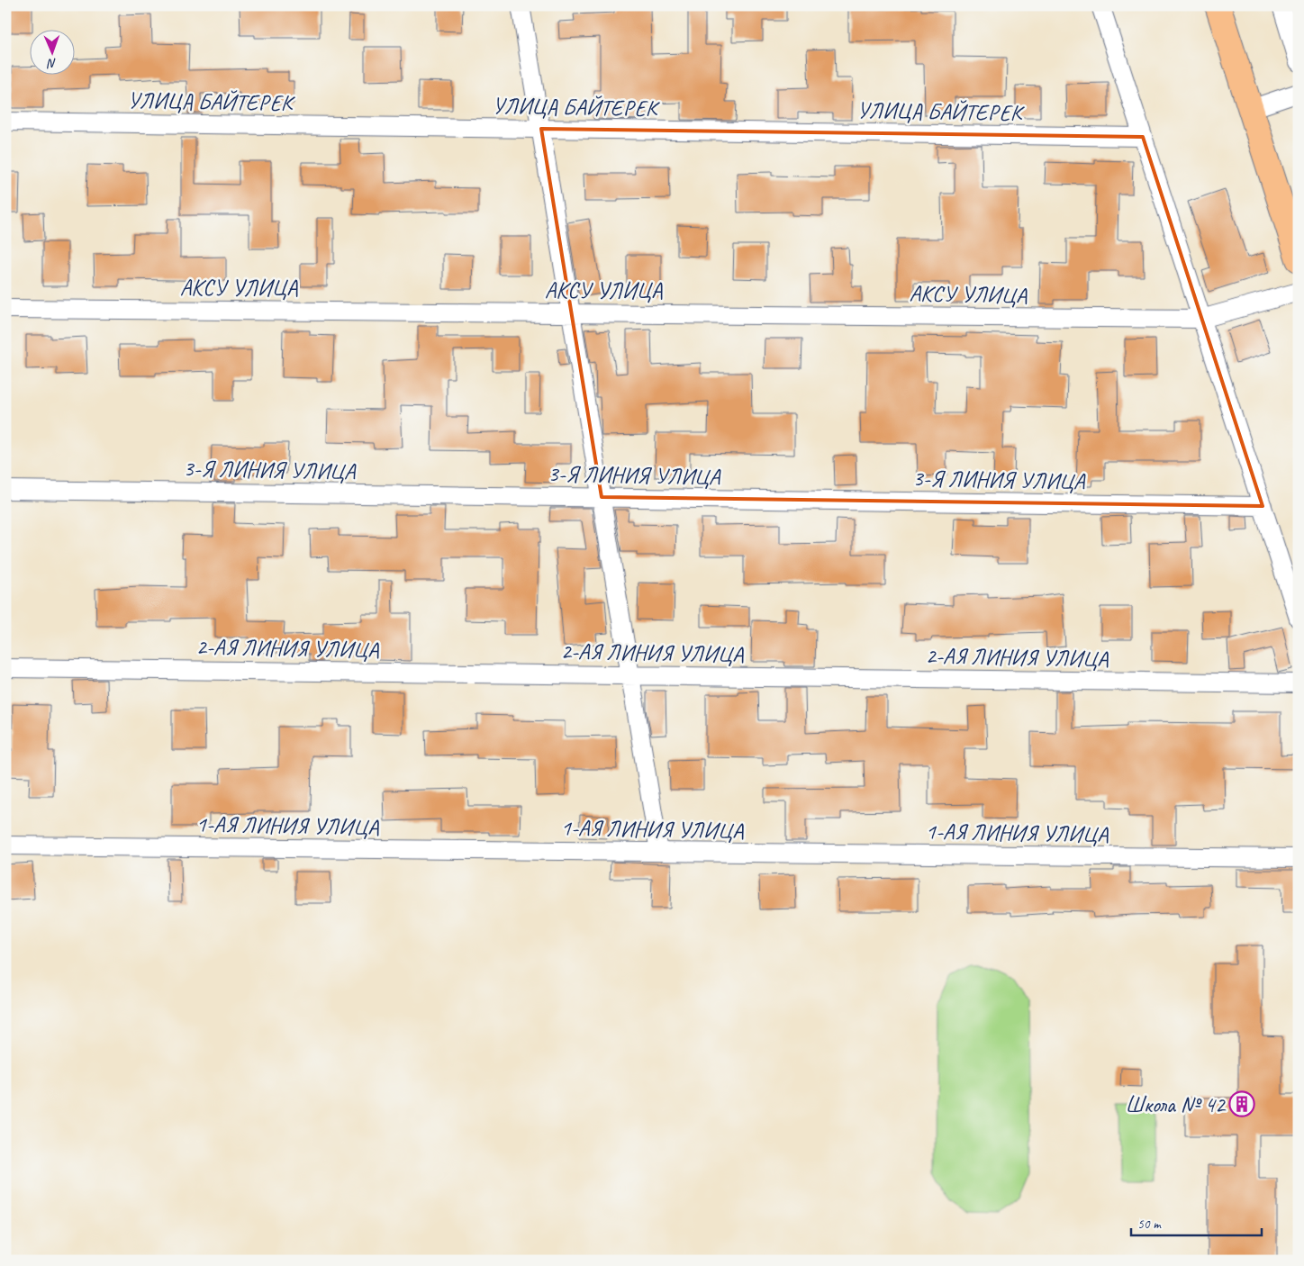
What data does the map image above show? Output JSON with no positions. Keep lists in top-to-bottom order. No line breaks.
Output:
{"streets":{"street":["УЛИЦА БАЙТЕРЕК","АКСУ УЛИЦА","3-Я ЛИНИЯ УЛИЦА","2-АЯ ЛИНИЯ УЛИЦА","1-АЯ ЛИНИЯ УЛИЦА"]},"places":{"building":["Школа № 42"]},"scale_bar":"50 m","north":"bottom"}
